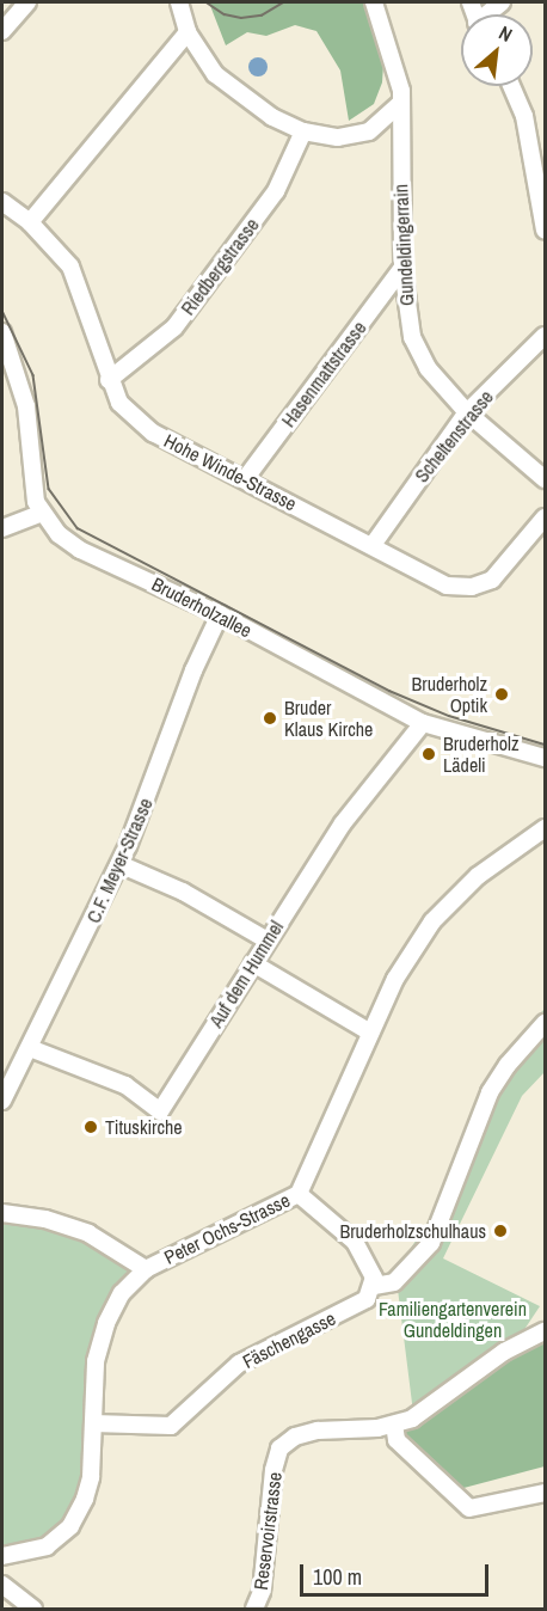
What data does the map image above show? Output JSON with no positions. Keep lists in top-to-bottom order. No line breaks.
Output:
{"streets":{"street":["Gundeldingerrain","Riedbergstrasse","Hasenmattstrasse","Scheltenstrasse","Hohe Winde-Strasse","Bruderholzallee","C.F. Meyer-Strasse","Auf dem Hummel","Peter Ochs-Strasse","Fäschengasse","Reservoirstrasse"]},"crossings":[["Gundeldingerrain","Hasenmattstrasse"],["Gundeldingerrain","Scheltenstrasse"],["Riedbergstrasse","Hohe Winde-Strasse"],["Hasenmattstrasse","Hohe Winde-Strasse"],["Scheltenstrasse","Hohe Winde-Strasse"],["Bruderholzallee","C.F. Meyer-Strasse"],["Bruderholzallee","Auf dem Hummel"],["C.F. Meyer-Strasse","Auf dem Hummel"],["Peter Ochs-Strasse","Fäschengasse"]],"parks":["Familiengartenverein Gundeldingen"],"places":["Bruderholz Optik","Bruder Klaus Kirche","Bruderholz Lädeli","Tituskirche","Bruderholzschulhaus"],"scale_bar":"100 m","north":"top right"}
